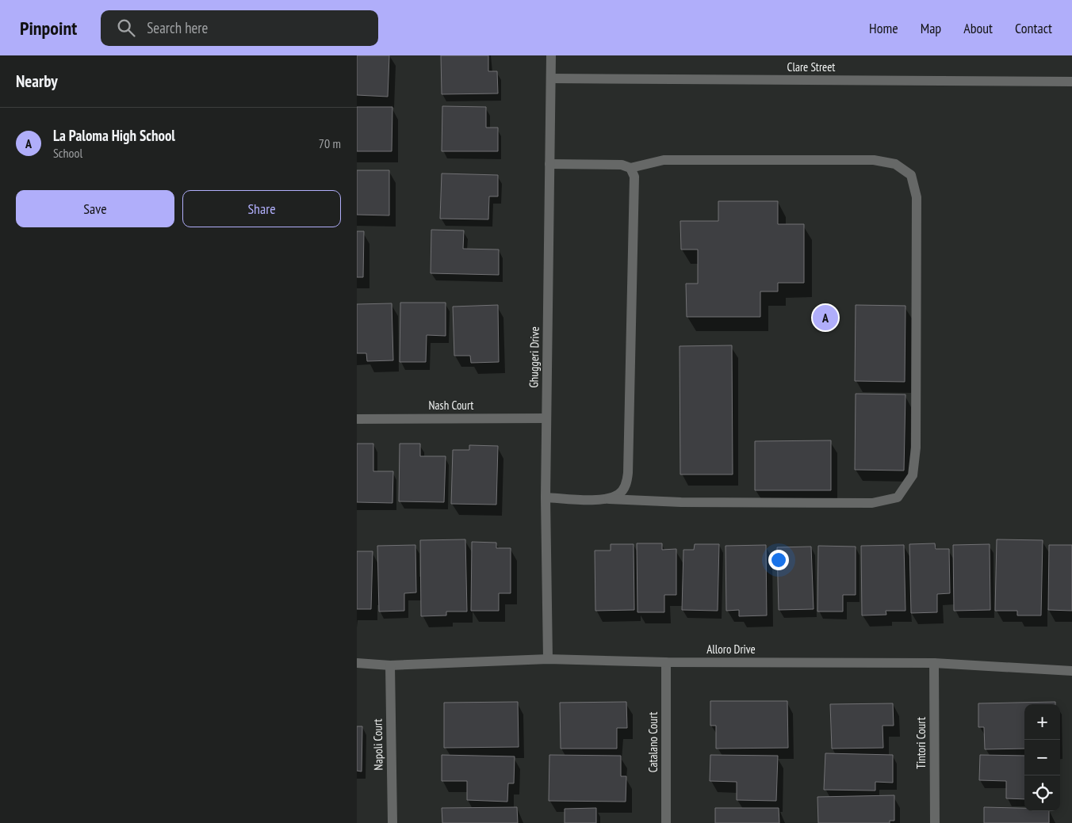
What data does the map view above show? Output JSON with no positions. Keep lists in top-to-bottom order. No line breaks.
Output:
{"streets":{"street":["Clare Street","Ghuggeri Drive","Nash Court","Alloro Drive","Catalano Court","Tintori Court","Napoli Court"]},"crossings":[["Clare Street","Ghuggeri Drive"],["Ghuggeri Drive","Nash Court"],["Ghuggeri Drive","Alloro Drive"],["Alloro Drive","Catalano Court"],["Alloro Drive","Tintori Court"],["Alloro Drive","Napoli Court"]],"page":{"header":"Pinpoint","search":"Search here","nav":["Home","Map","About","Contact"],"heading":"Nearby","list":[{"mark":"A","name":"La Paloma High School","note":"School","value":"70 m"}],"buttons":["Save","Share"],"pins":"A","map_buttons":["+","−"]}}
